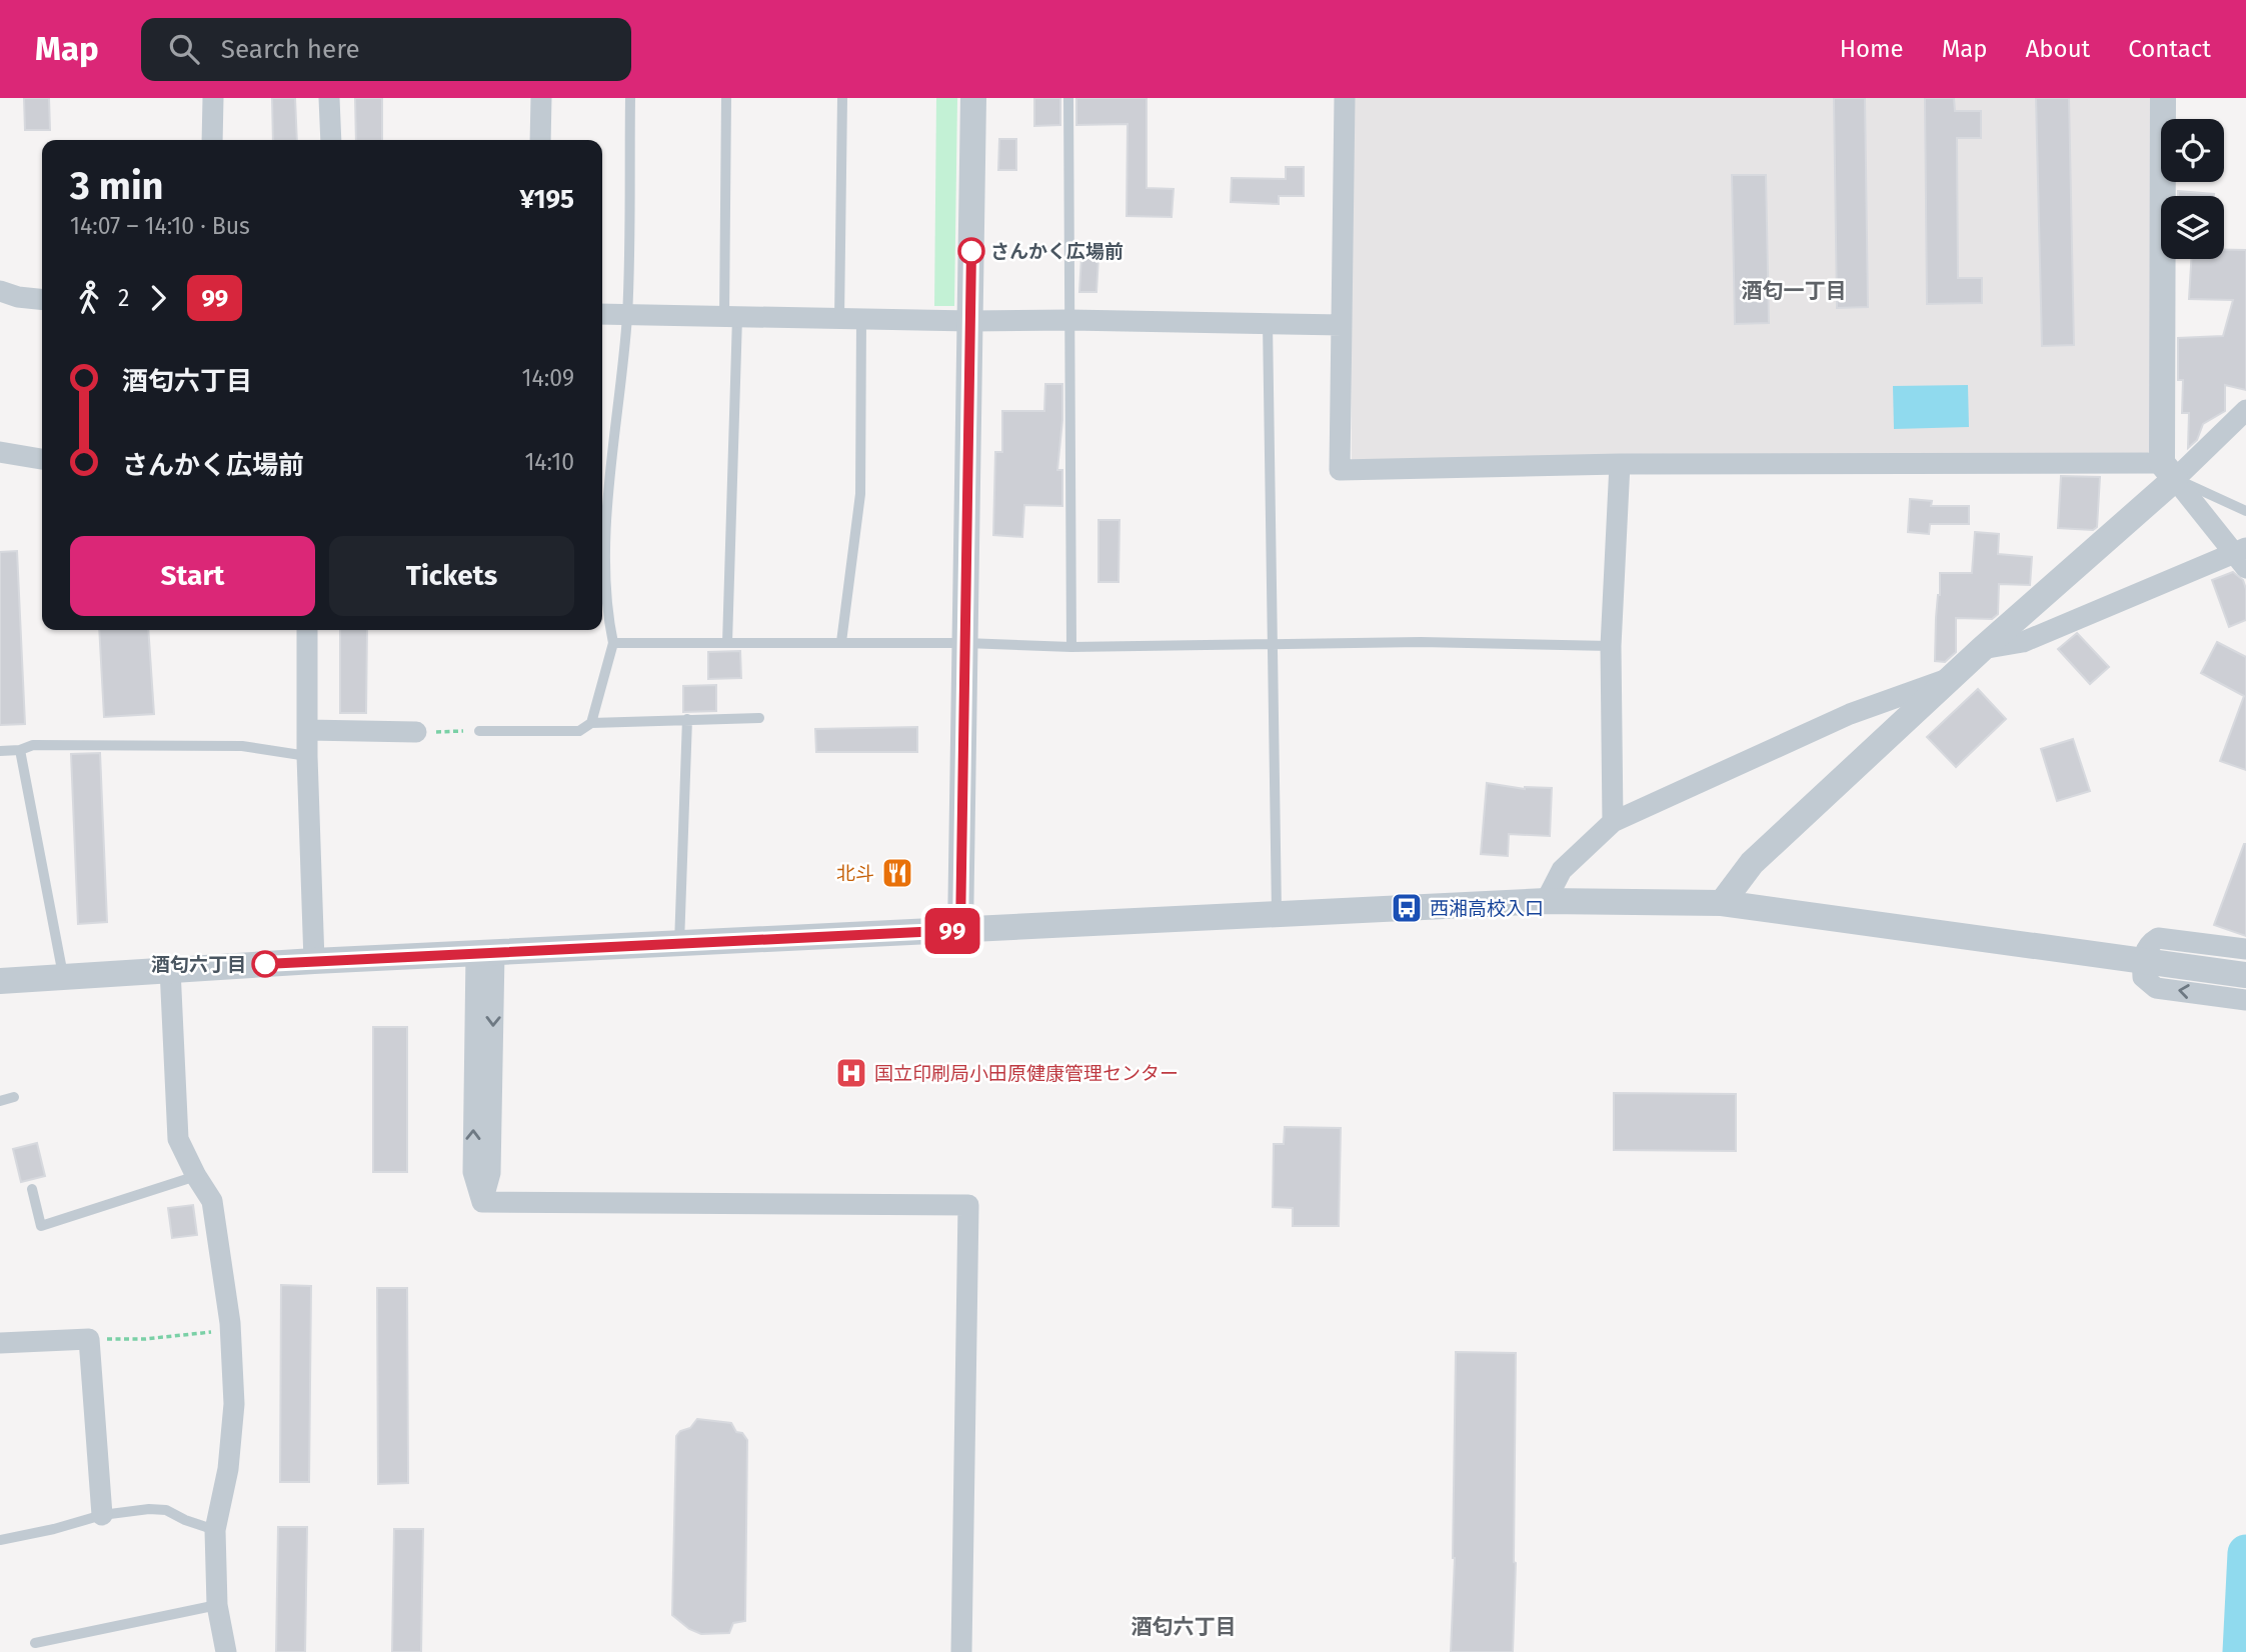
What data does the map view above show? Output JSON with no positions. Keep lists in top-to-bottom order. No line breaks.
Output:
{"districts":["酒匂一丁目","酒匂六丁目"],"places":{"other":["さんかく広場前","酒匂六丁目"],"restaurant":["北斗"],"bus stop":["西湘高校入口"],"hospital":["国立印刷局小田原健康管理センター"]},"lines":["bus line 99"],"page":{"header":"Map","search":"Search here","nav":["Home","Map","About","Contact"],"on_map":"99","heading":["3 min","14:07 – 14:10 · Bus","¥195"],"legs":["2","99"],"list":[{"name":"酒匂六丁目","value":"14:09"},{"name":"さんかく広場前","value":"14:10"}],"buttons":["Start","Tickets"]}}
